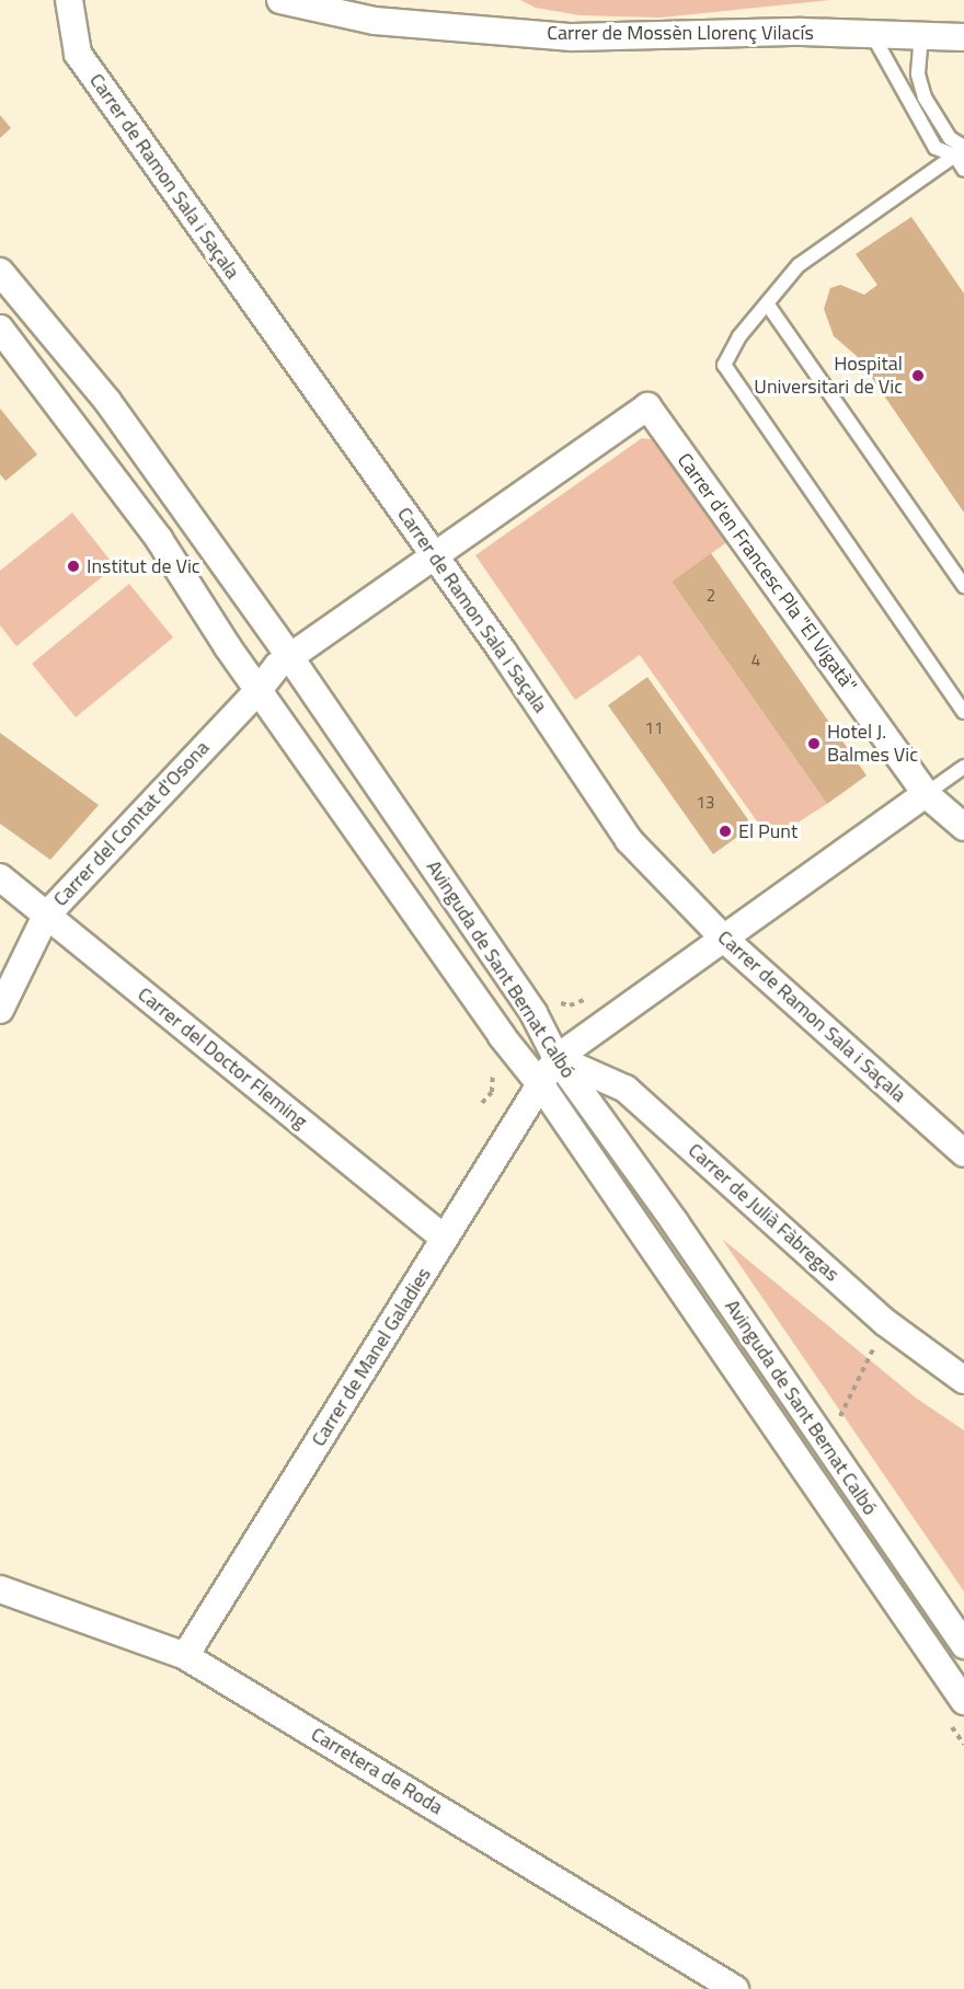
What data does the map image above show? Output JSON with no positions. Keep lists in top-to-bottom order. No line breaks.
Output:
{"streets":{"street":["Carrer de Mossèn Llorenç Vilacís","Carrer de Ramon Sala i Saçala","Carrer d'en Francesc Pla \"El Vigatà\"","Carrer del Comtat d'Osona","Avinguda de Sant Bernat Calbó","Carrer del Doctor Fleming","Carrer de Julià Fàbregas","Carrer de Manel Galadies","Carretera de Roda"]},"crossings":[["Carrer de Ramon Sala i Saçala","Carrer del Comtat d'Osona"],["Carrer d'en Francesc Pla \"El Vigatà\"","Carrer del Comtat d'Osona"],["Carrer del Comtat d'Osona","Avinguda de Sant Bernat Calbó"],["Carrer del Comtat d'Osona","Carrer del Doctor Fleming"],["Avinguda de Sant Bernat Calbó","Carrer de Julià Fàbregas"],["Avinguda de Sant Bernat Calbó","Carrer de Manel Galadies"],["Carrer del Doctor Fleming","Carrer de Manel Galadies"],["Carrer de Julià Fàbregas","Carrer de Manel Galadies"],["Carrer de Manel Galadies","Carretera de Roda"]],"places":["Hospital Universitari de Vic","Institut de Vic","Hotel J. Balmes Vic","El Punt"],"house_numbers":["2","4","11","13"]}
